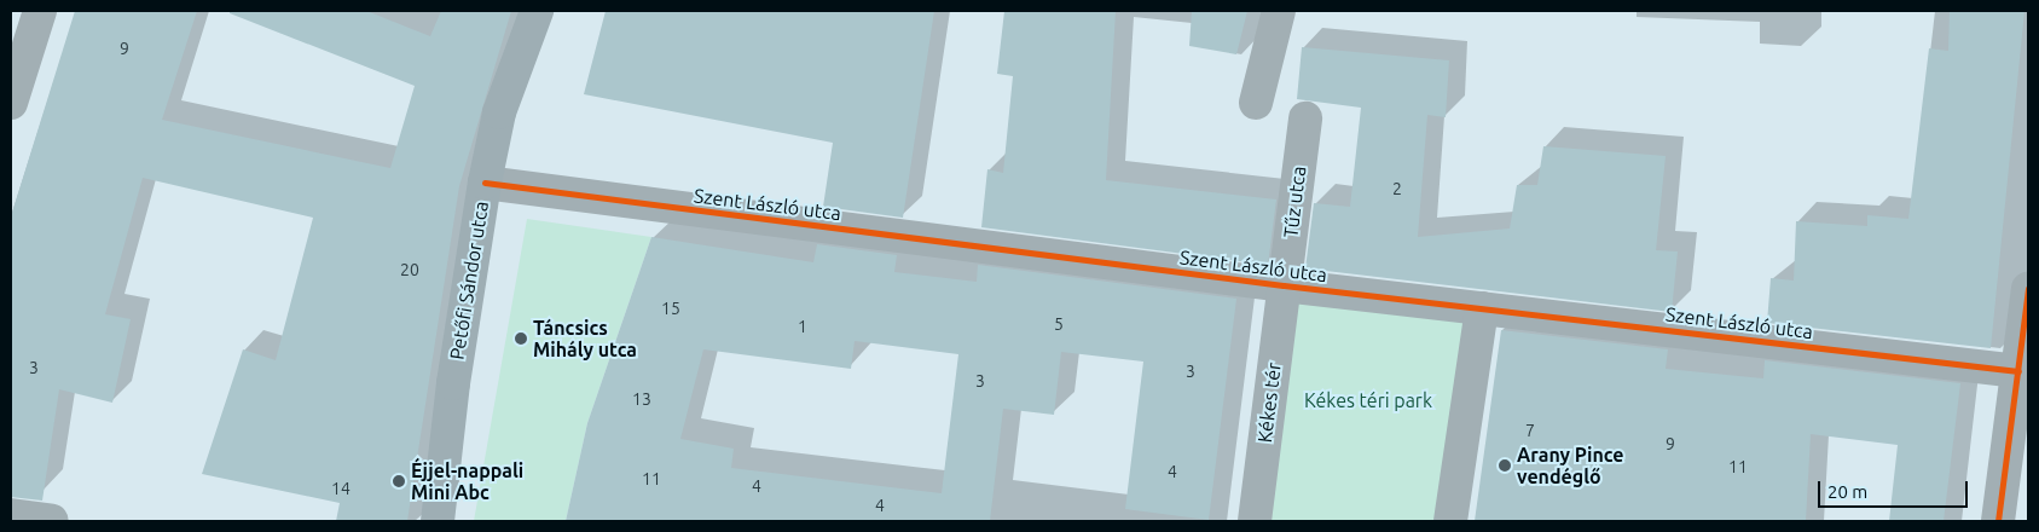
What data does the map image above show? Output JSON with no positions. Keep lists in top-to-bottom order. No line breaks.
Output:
{"streets":{"street":["Tűz utca","Szent László utca","Petőfi Sándor utca","Kékes tér"]},"crossings":[["Tűz utca","Szent László utca"],["Tűz utca","Kékes tér"],["Szent László utca","Petőfi Sándor utca"],["Szent László utca","Kékes tér"]],"parks":["Kékes téri park"],"places":["Táncsics Mihály utca","Arany Pince vendéglő","Éjjel-nappali Mini Abc"],"house_numbers":["9","2","20","15","5","1","3","3","3","13","7","9","11","4","11","4","14","4"],"scale_bar":"20 m"}
